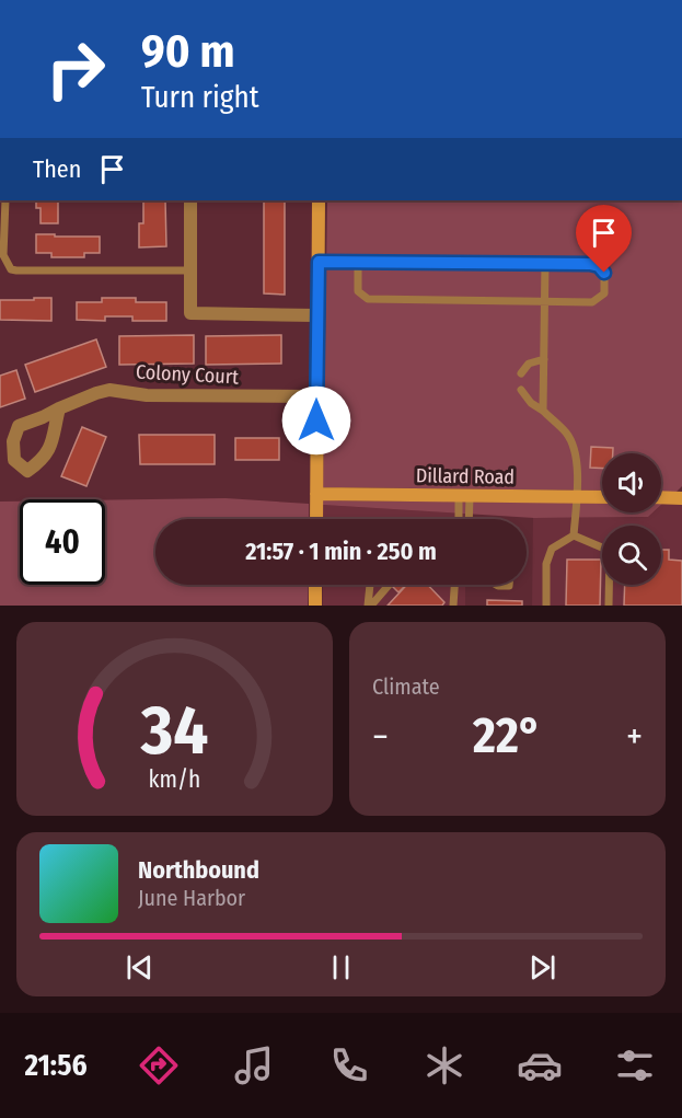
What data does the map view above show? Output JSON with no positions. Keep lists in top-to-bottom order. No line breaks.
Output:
{"streets":{"street":["Colony Court","Dillard Road"]},"page":{"turn":["90 m","Turn right"],"then":"Then","limit":"40","trip":"21:57 · 1 min · 250 m","tile":"Climate","heat":["−","22°","+"],"song":["Northbound","June Harbor"],"tabs":"21:56","gauge":["34","km/h"]}}
